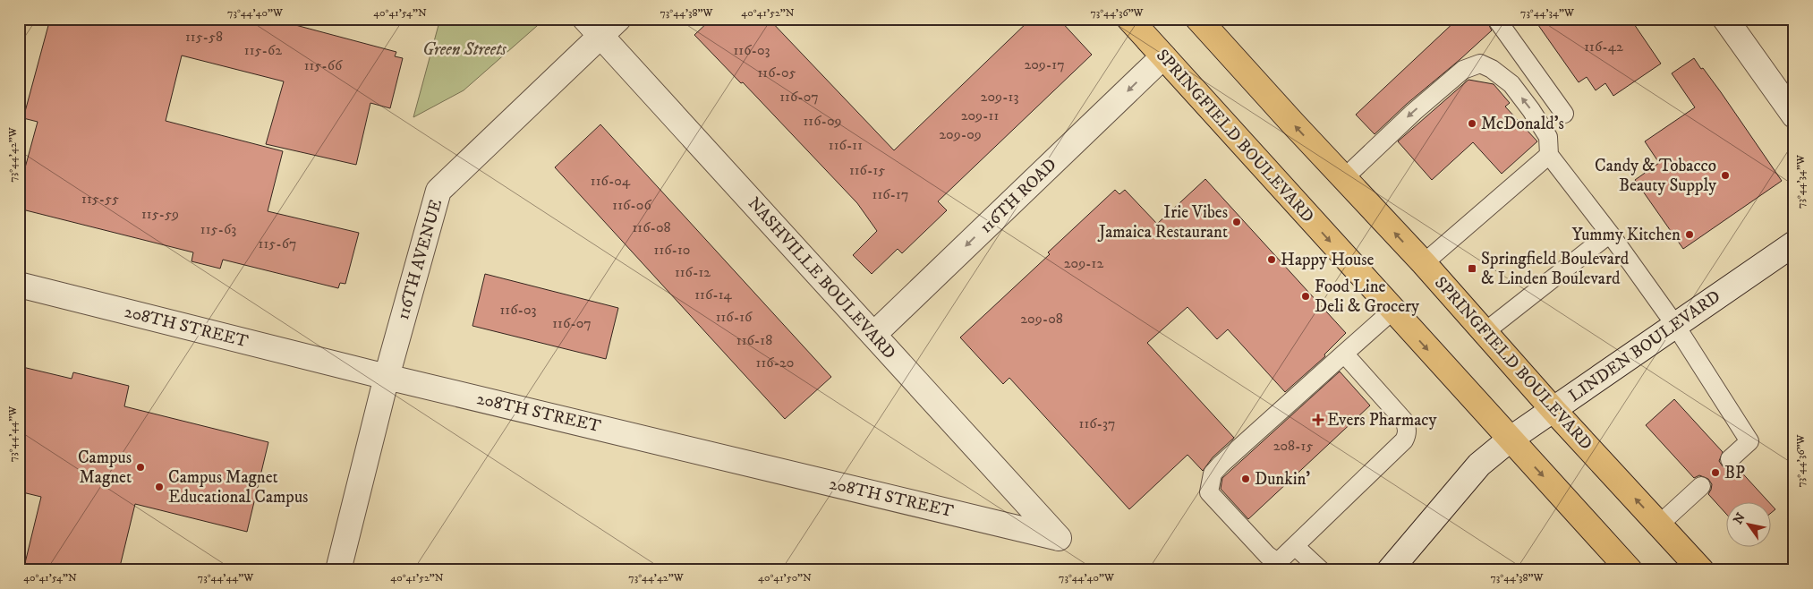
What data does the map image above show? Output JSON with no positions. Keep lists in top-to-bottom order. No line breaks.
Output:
{"streets":{"main road":["SPRINGFIELD BOULEVARD"],"street":["116TH ROAD","116TH AVENUE","NASHVILLE BOULEVARD","208TH STREET","LINDEN BOULEVARD"]},"crossings":[["SPRINGFIELD BOULEVARD","116TH ROAD"],["SPRINGFIELD BOULEVARD","LINDEN BOULEVARD"],["116TH ROAD","NASHVILLE BOULEVARD"],["116TH AVENUE","NASHVILLE BOULEVARD"],["116TH AVENUE","208TH STREET"],["NASHVILLE BOULEVARD","208TH STREET"]],"one_way":["116TH ROAD"],"parks":["Green Streets"],"places":{"other":["McDonald's","Candy & Tobacco Beauty Supply","Irie Vibes Jamaica Restaurant","Yummy Kitchen","Happy House","Food Line Deli & Grocery","Campus Magnet","BP","Dunkin'","Campus Magnet Educational Campus"],"transit":["Springfield Boulevard & Linden Boulevard"],"health":["Evers Pharmacy"]},"house_numbers":["115-58","116-42","115-62","116-03","209-17","115-66","116-05","116-07","209-13","209-11","116-09","209-09","116-11","116-15","116-04","116-17","115-55","116-06","115-59","116-08","115-63","115-67","116-10","209-12","116-12","116-14","116-03","116-16","209-08","116-07","116-18","116-20","116-37","208-15"],"north":"top left","coordinates":["73°44'40\"W","40°41'54\"N","73°44'38\"W","40°41'52\"N","73°44'36\"W","73°44'34\"W","73°44'42\"W","73°44'44\"W","40°41'50\"N"]}
